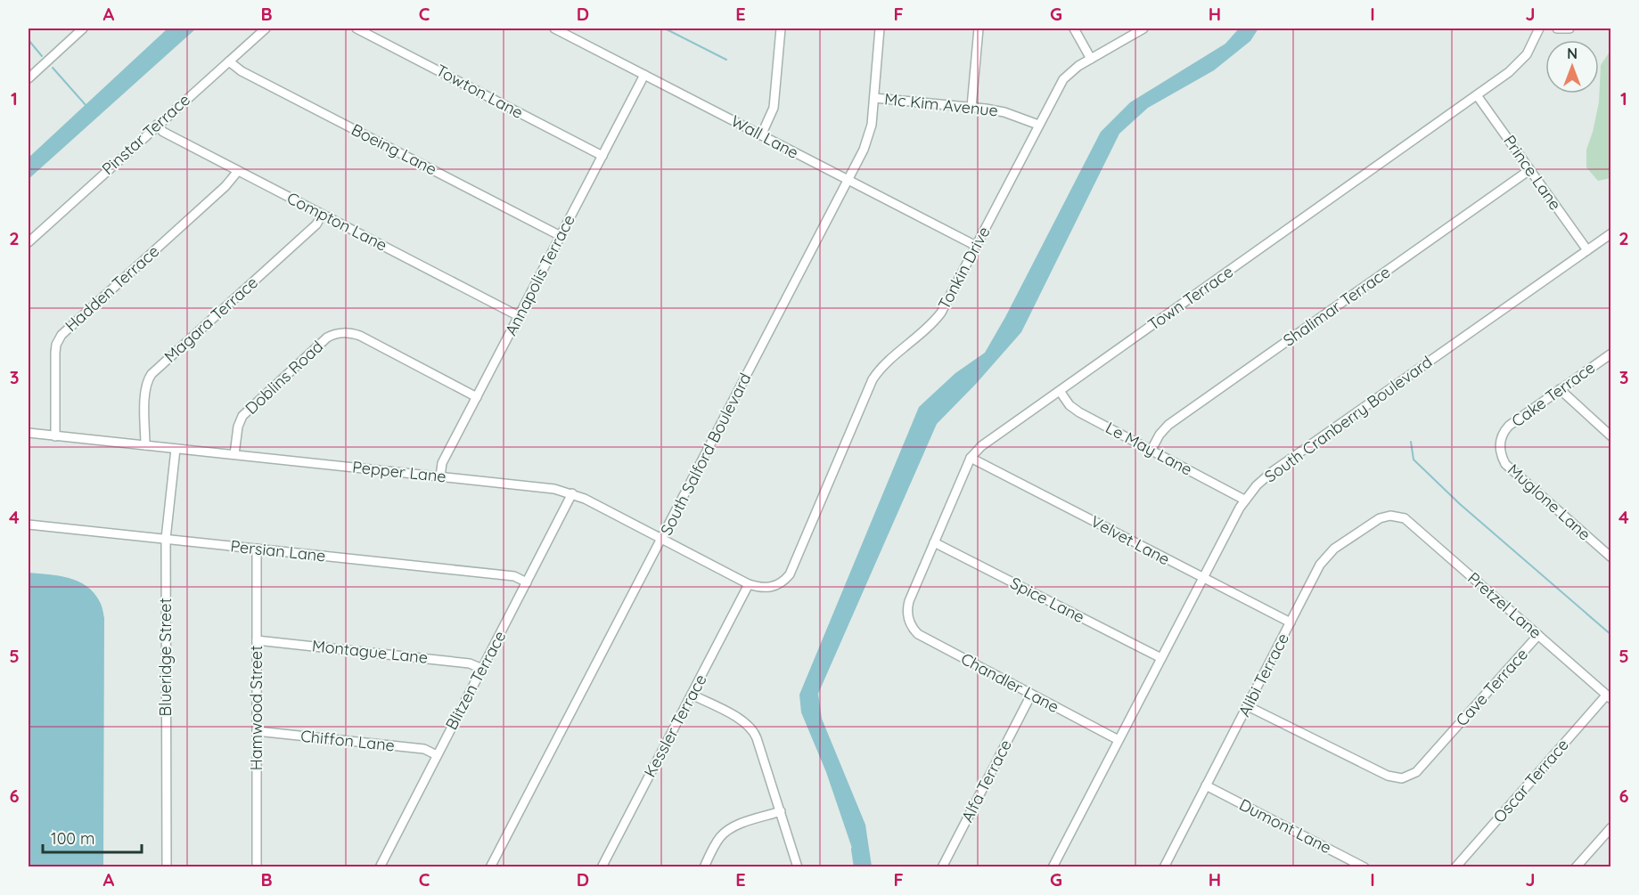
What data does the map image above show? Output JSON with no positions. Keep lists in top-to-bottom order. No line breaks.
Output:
{"streets":{"street":["Towton Lane","Mc Kim Avenue","Pinstar Terrace","Wall Lane","Boeing Lane","Prince Lane","Compton Lane","Tonkin Drive","Annapolis Terrace","Hadden Terrace","Town Terrace","Shalimar Terrace","Magara Terrace","Doblins Road","Cake Terrace","South Cranberry Boulevard","Le May Lane","South Salford Boulevard","Pepper Lane","Muglone Lane","Velvet Lane","Persian Lane","Spice Lane","Pretzel Lane","Montague Lane","Blueridge Street","Alibi Terrace","Blitzen Terrace","Chandler Lane","Cave Terrace","Hamwood Street","Kessler Terrace","Chiffon Lane","Alfa Terrace","Oscar Terrace","Dumont Lane"]},"crossings":[["Towton Lane","Annapolis Terrace"],["Mc Kim Avenue","Tonkin Drive"],["Mc Kim Avenue","South Salford Boulevard"],["Pinstar Terrace","Boeing Lane"],["Pinstar Terrace","Compton Lane"],["Wall Lane","Tonkin Drive"],["Wall Lane","Annapolis Terrace"],["Wall Lane","South Salford Boulevard"],["Boeing Lane","Annapolis Terrace"],["Prince Lane","Town Terrace"],["Prince Lane","Shalimar Terrace"],["Prince Lane","South Cranberry Boulevard"],["Compton Lane","Annapolis Terrace"],["Compton Lane","Hadden Terrace"],["Compton Lane","Magara Terrace"],["Tonkin Drive","Pepper Lane"],["Tonkin Drive","Kessler Terrace"],["Annapolis Terrace","Doblins Road"],["Annapolis Terrace","Pepper Lane"],["Hadden Terrace","Pepper Lane"],["Town Terrace","Le May Lane"],["Town Terrace","Velvet Lane"],["Town Terrace","Spice Lane"],["Town Terrace","Chandler Lane"],["Shalimar Terrace","Le May Lane"],["Magara Terrace","Pepper Lane"],["Doblins Road","Pepper Lane"],["Cake Terrace","Muglone Lane"],["South Cranberry Boulevard","Le May Lane"],["South Cranberry Boulevard","Velvet Lane"],["South Cranberry Boulevard","Spice Lane"],["South Cranberry Boulevard","Chandler Lane"],["South Salford Boulevard","Pepper Lane"],["Pepper Lane","Blueridge Street"],["Pepper Lane","Blitzen Terrace"],["Pepper Lane","Kessler Terrace"],["Velvet Lane","Alibi Terrace"],["Persian Lane","Blueridge Street"],["Persian Lane","Blitzen Terrace"],["Persian Lane","Hamwood Street"],["Pretzel Lane","Alibi Terrace"],["Pretzel Lane","Cave Terrace"],["Pretzel Lane","Oscar Terrace"],["Montague Lane","Blitzen Terrace"],["Montague Lane","Hamwood Street"],["Alibi Terrace","Cave Terrace"],["Alibi Terrace","Dumont Lane"],["Blitzen Terrace","Chiffon Lane"],["Chandler Lane","Alfa Terrace"],["Hamwood Street","Chiffon Lane"]],"scale_bar":"100 m","north":"top","grid":{"columns":["A","B","C","D","E","F","G","H","I","J"],"rows":["1","2","3","4","5","6"]}}
